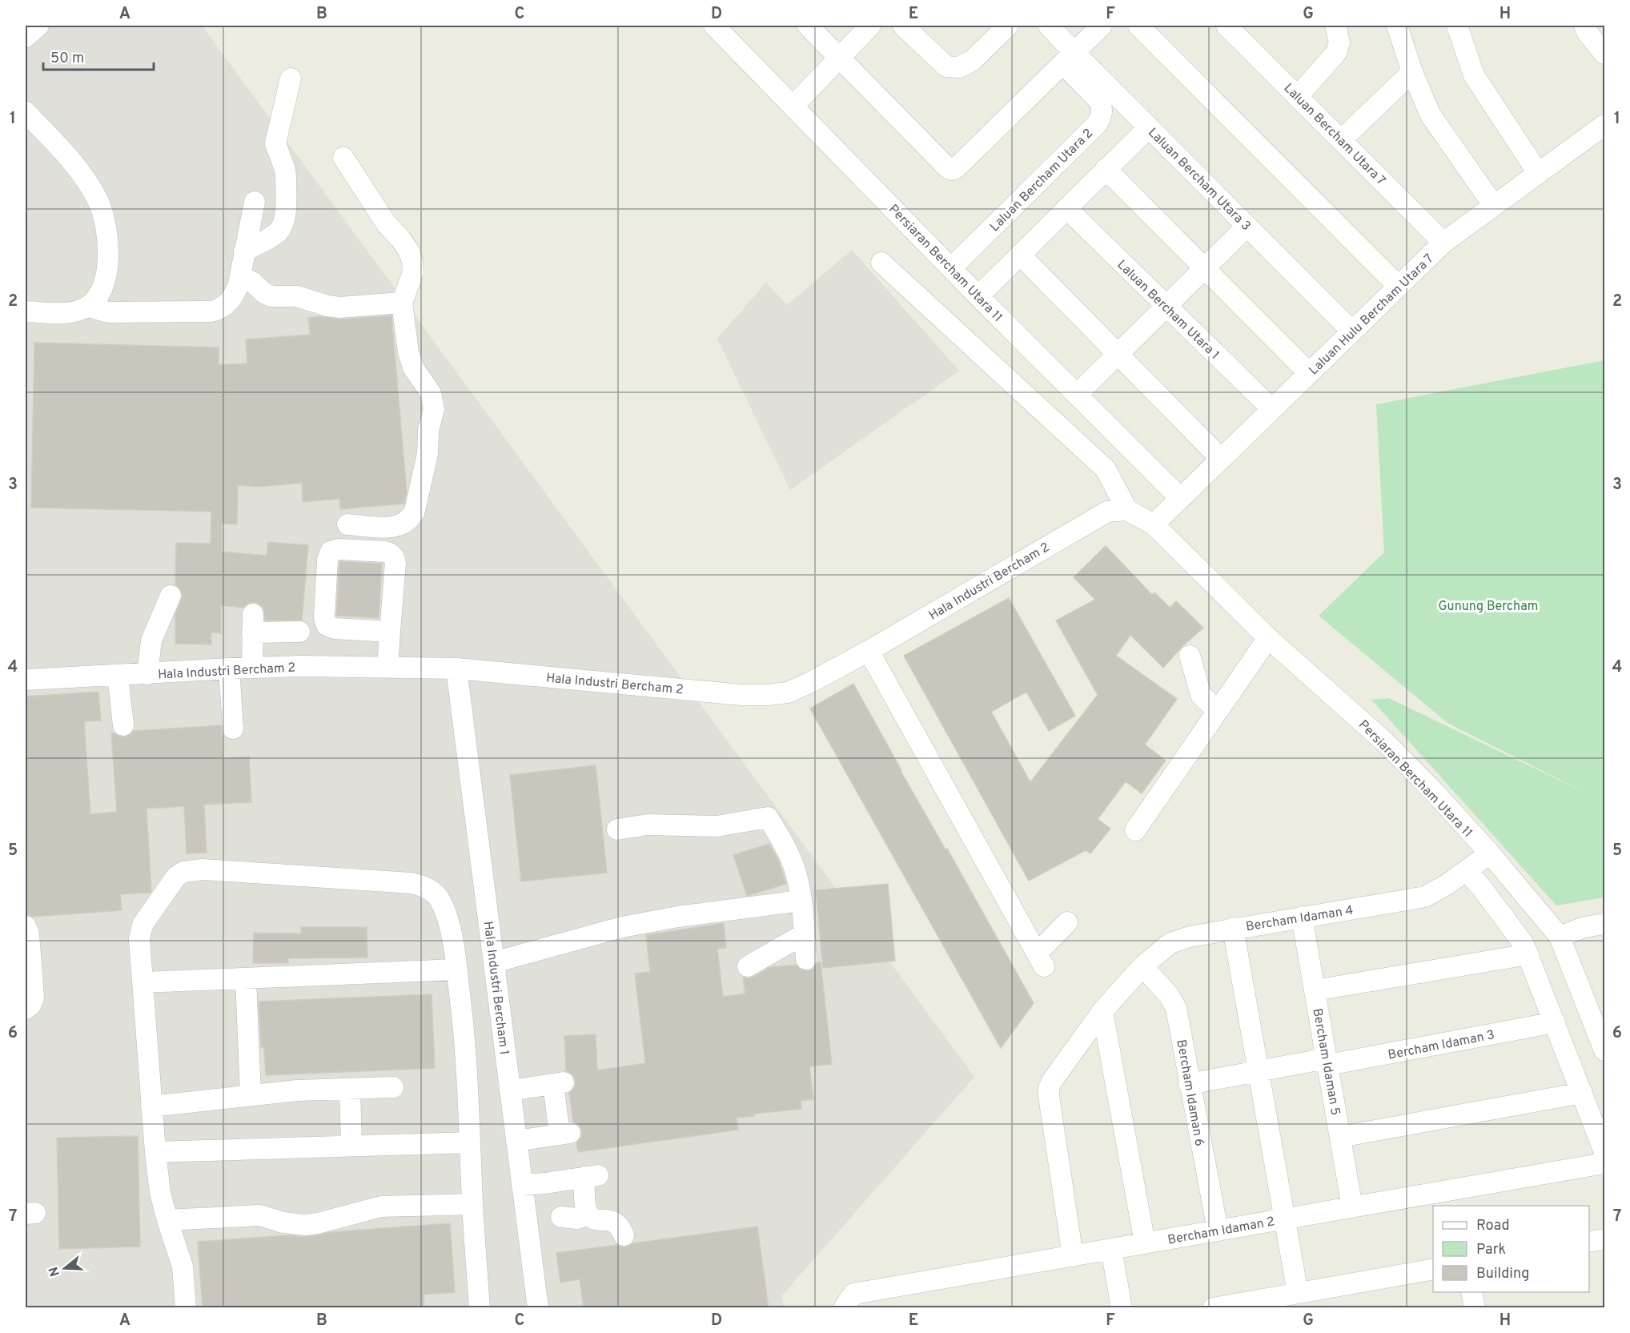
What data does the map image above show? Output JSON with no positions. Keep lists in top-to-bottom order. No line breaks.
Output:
{"streets":{"street":["Laluan Bercham Utara 7","Laluan Bercham Utara 3","Laluan Bercham Utara 2","Persiaran Bercham Utara 11","Laluan Bercham Utara 1","Laluan Hulu Bercham Utara 7","Hala Industri Bercham 2","Bercham Idaman 4","Hala Industri Bercham 1","Bercham Idaman 3","Bercham Idaman 5","Bercham Idaman 6","Bercham Idaman 2"]},"crossings":[["Laluan Bercham Utara 7","Laluan Hulu Bercham Utara 7"],["Laluan Bercham Utara 3","Laluan Bercham Utara 2"],["Laluan Bercham Utara 3","Laluan Hulu Bercham Utara 7"],["Laluan Bercham Utara 2","Persiaran Bercham Utara 11"],["Persiaran Bercham Utara 11","Laluan Hulu Bercham Utara 7"],["Persiaran Bercham Utara 11","Bercham Idaman 4"],["Laluan Bercham Utara 1","Laluan Hulu Bercham Utara 7"],["Hala Industri Bercham 2","Hala Industri Bercham 1"],["Bercham Idaman 4","Bercham Idaman 5"],["Bercham Idaman 4","Bercham Idaman 6"],["Bercham Idaman 4","Bercham Idaman 2"],["Bercham Idaman 3","Bercham Idaman 5"],["Bercham Idaman 3","Bercham Idaman 6"],["Bercham Idaman 5","Bercham Idaman 2"],["Bercham Idaman 6","Bercham Idaman 2"]],"parks":["Gunung Bercham"],"legend":["Road","Park","Building"],"scale_bar":"50 m","north":"left","grid":{"columns":["A","B","C","D","E","F","G","H"],"rows":["1","2","3","4","5","6","7"]}}
